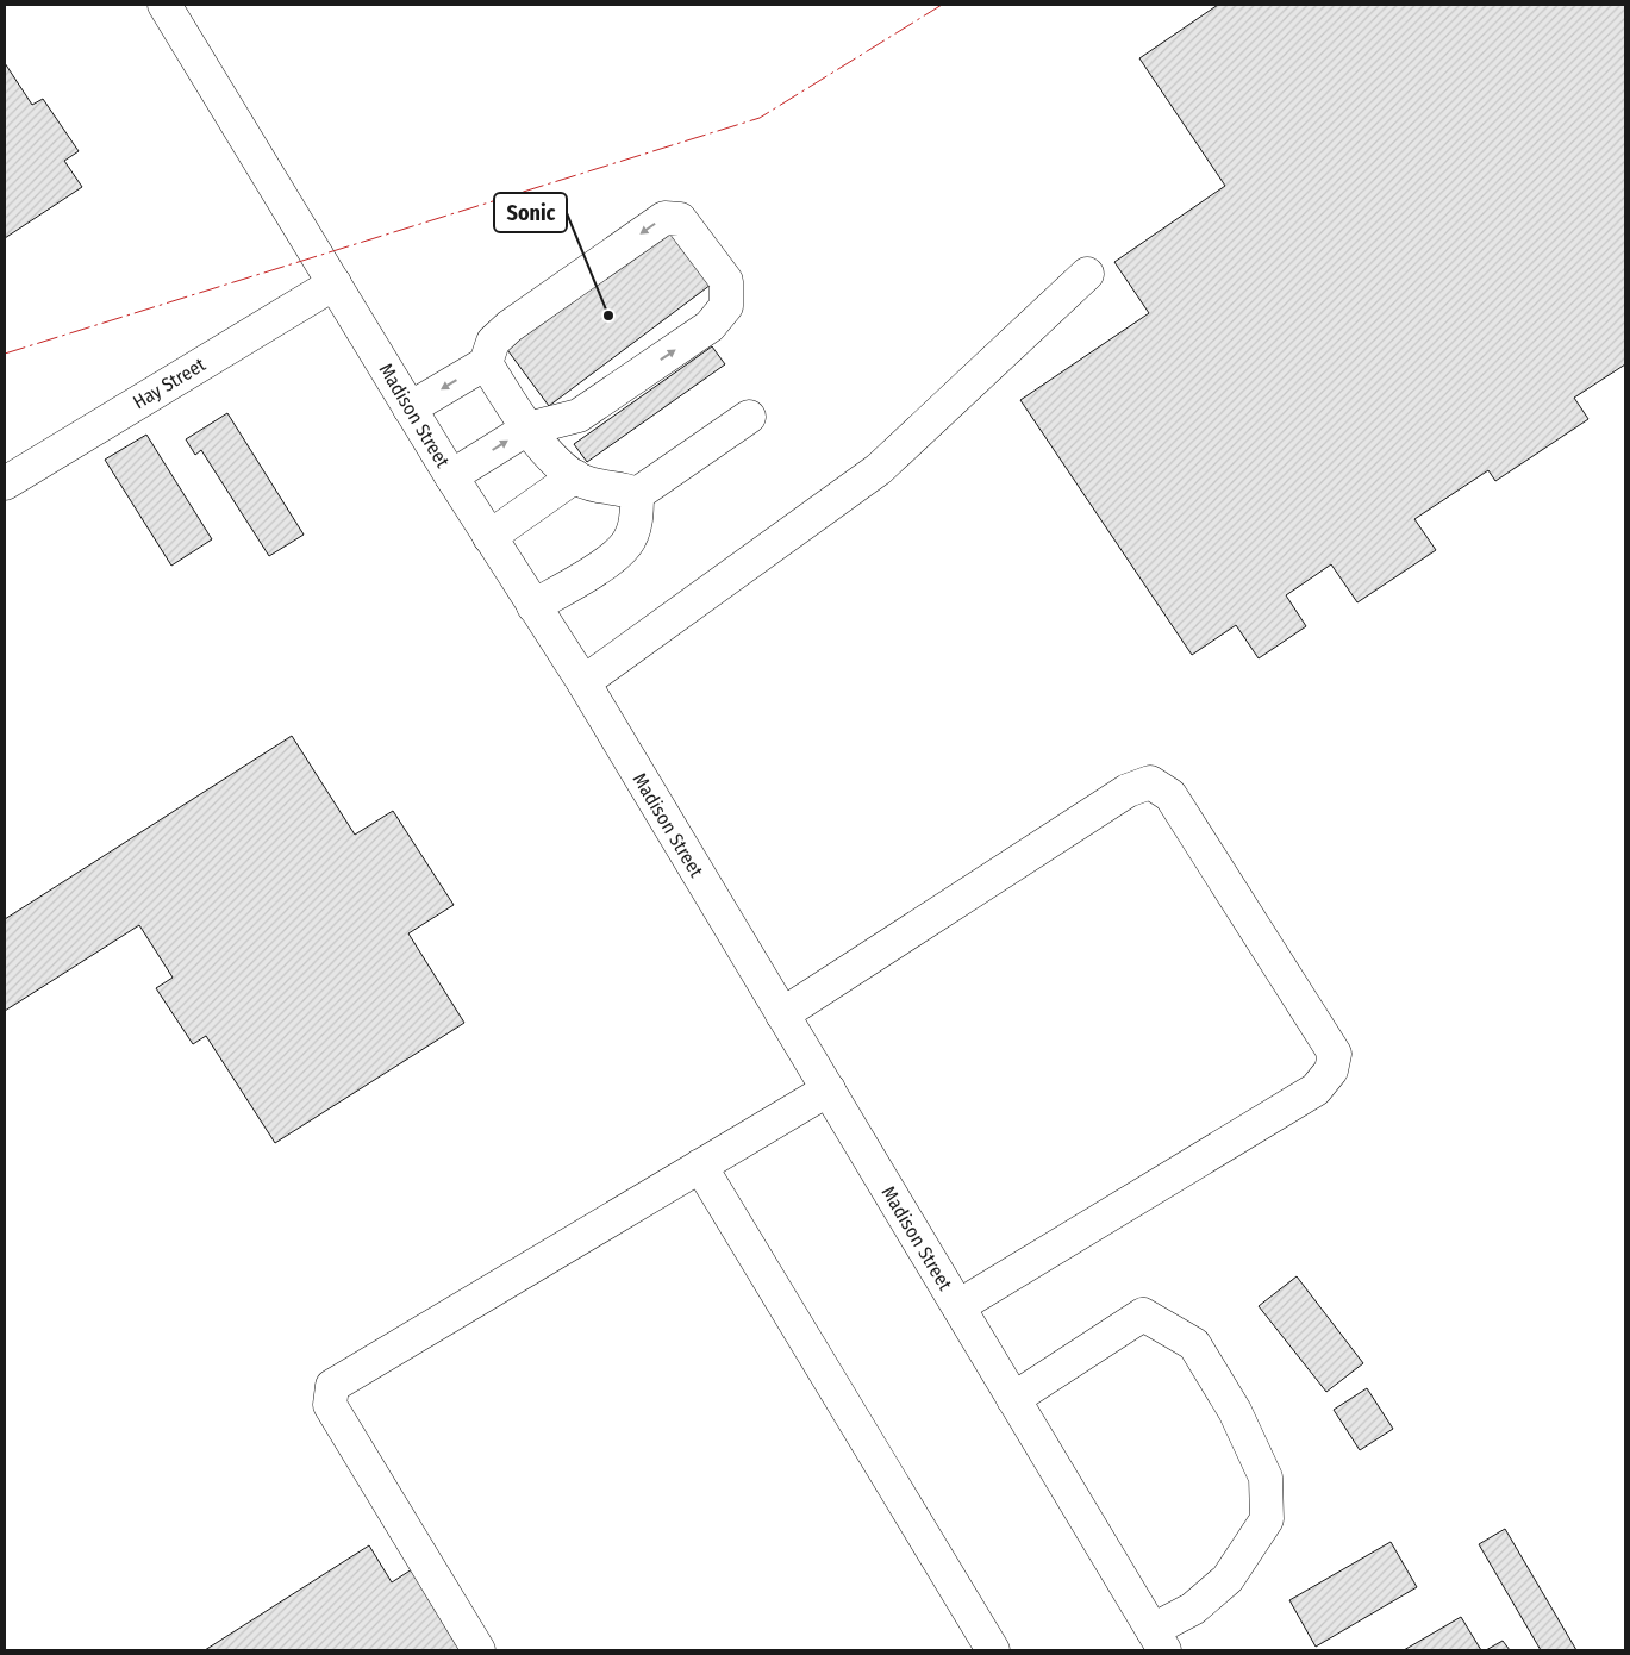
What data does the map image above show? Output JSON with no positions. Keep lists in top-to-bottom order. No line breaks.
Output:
{"streets":{"main road":["Hay Street","Madison Street"]},"crossings":[["Hay Street","Madison Street"]],"places":["Sonic"]}
